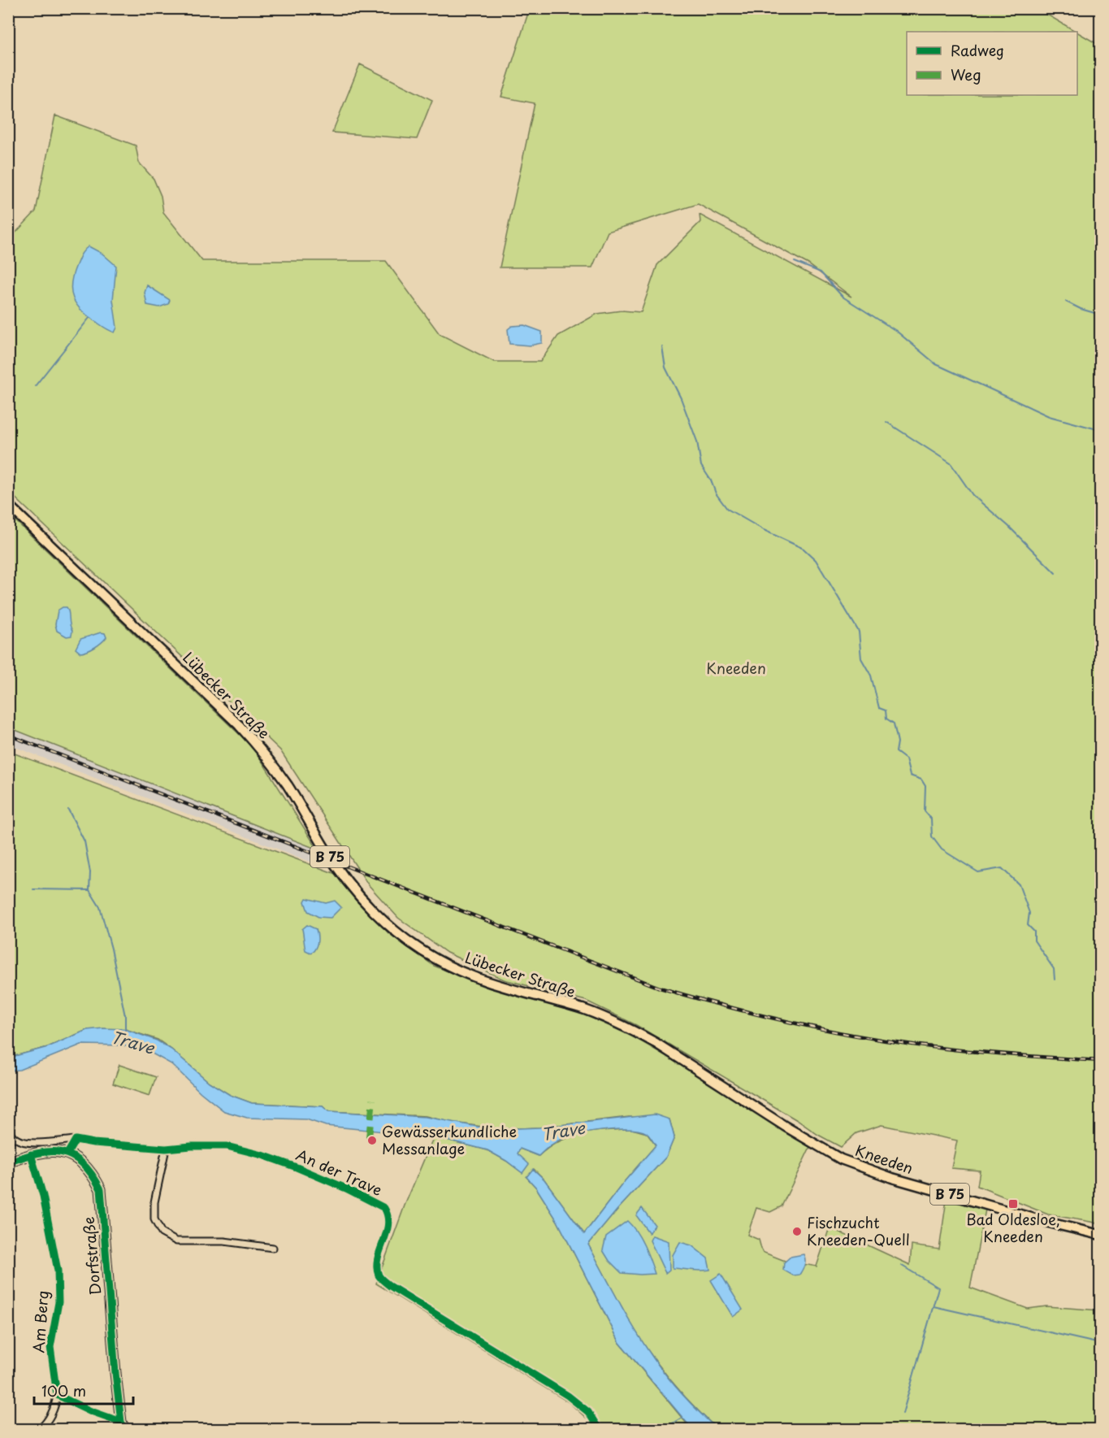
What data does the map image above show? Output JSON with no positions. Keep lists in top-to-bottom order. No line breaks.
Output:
{"streets":{"main road":["Lübecker Straße","B 75","Kneeden","Dorfstraße"],"street":["An der Trave","Am Berg"]},"crossings":[["Lübecker Straße","Kneeden"]],"water":["Trave"],"parks":["Kneeden"],"places":{"other":["Gewässerkundliche Messanlage","Fischzucht Kneeden-Quell"],"transit":["Bad Oldesloe, Kneeden"]},"legend":["Radweg","Weg"],"scale_bar":"100 m"}
